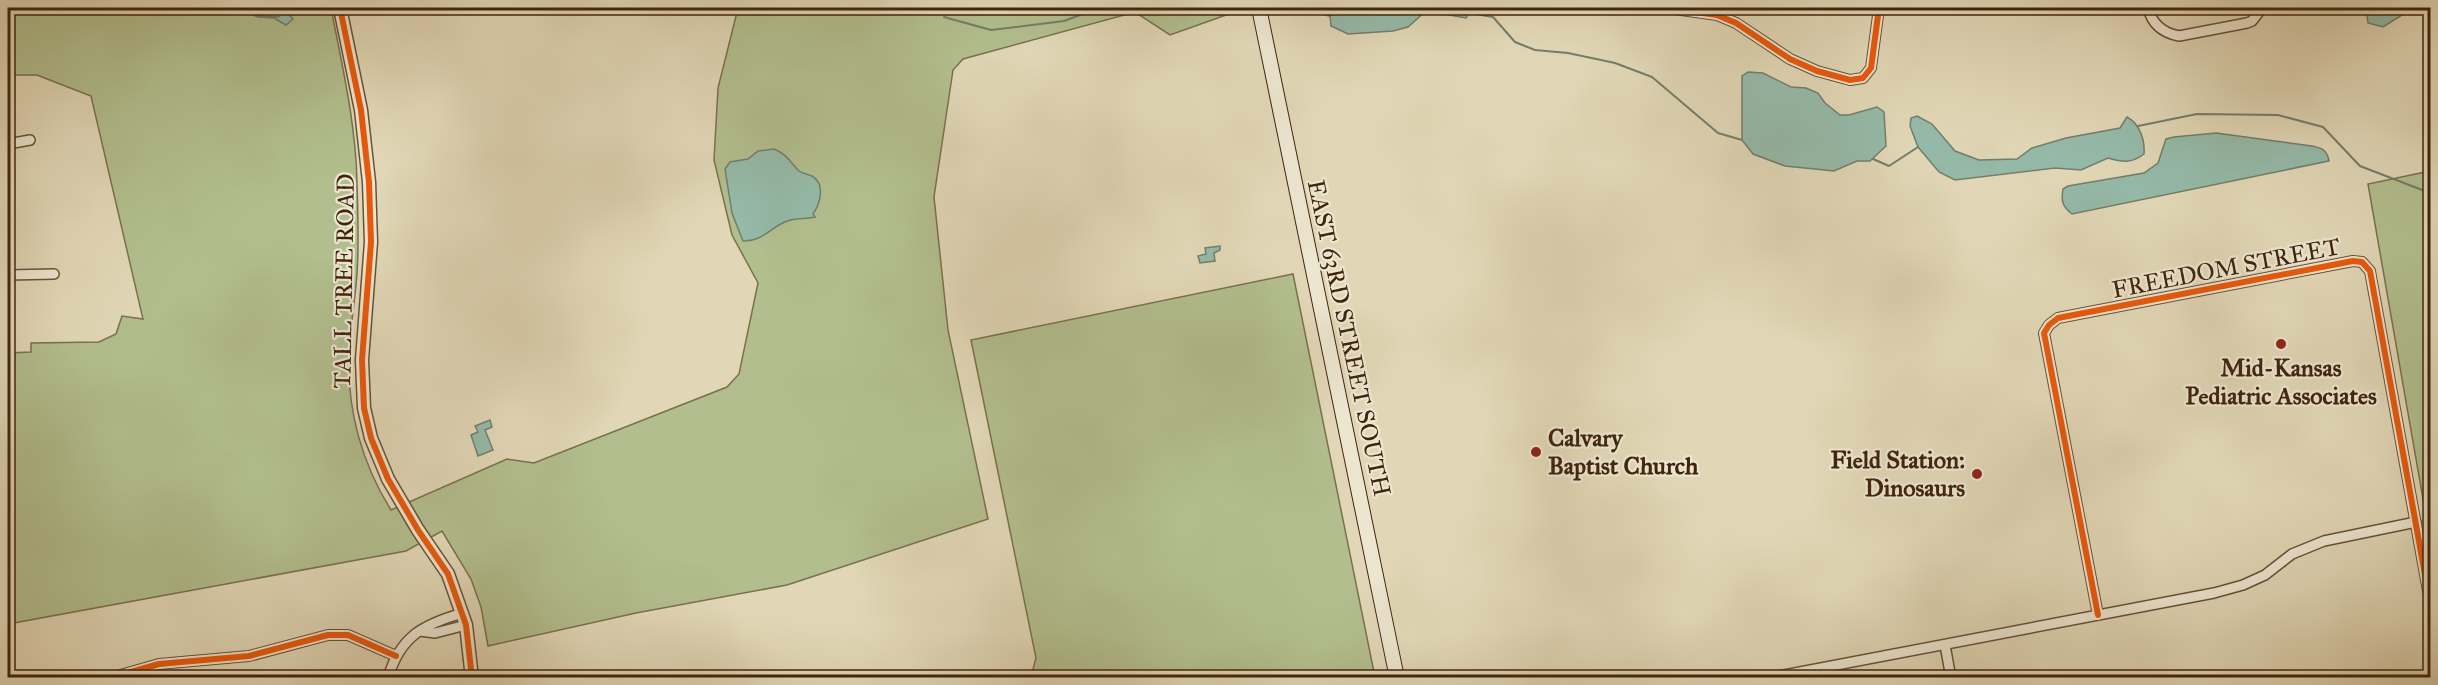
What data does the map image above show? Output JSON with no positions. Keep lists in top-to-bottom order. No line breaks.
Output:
{"streets":{"main road":["EAST 63RD STREET SOUTH"],"street":["FREEDOM STREET","TALL TREE ROAD"]},"places":["Mid-Kansas Pediatric Associates","Calvary Baptist Church","Field Station: Dinosaurs"]}
